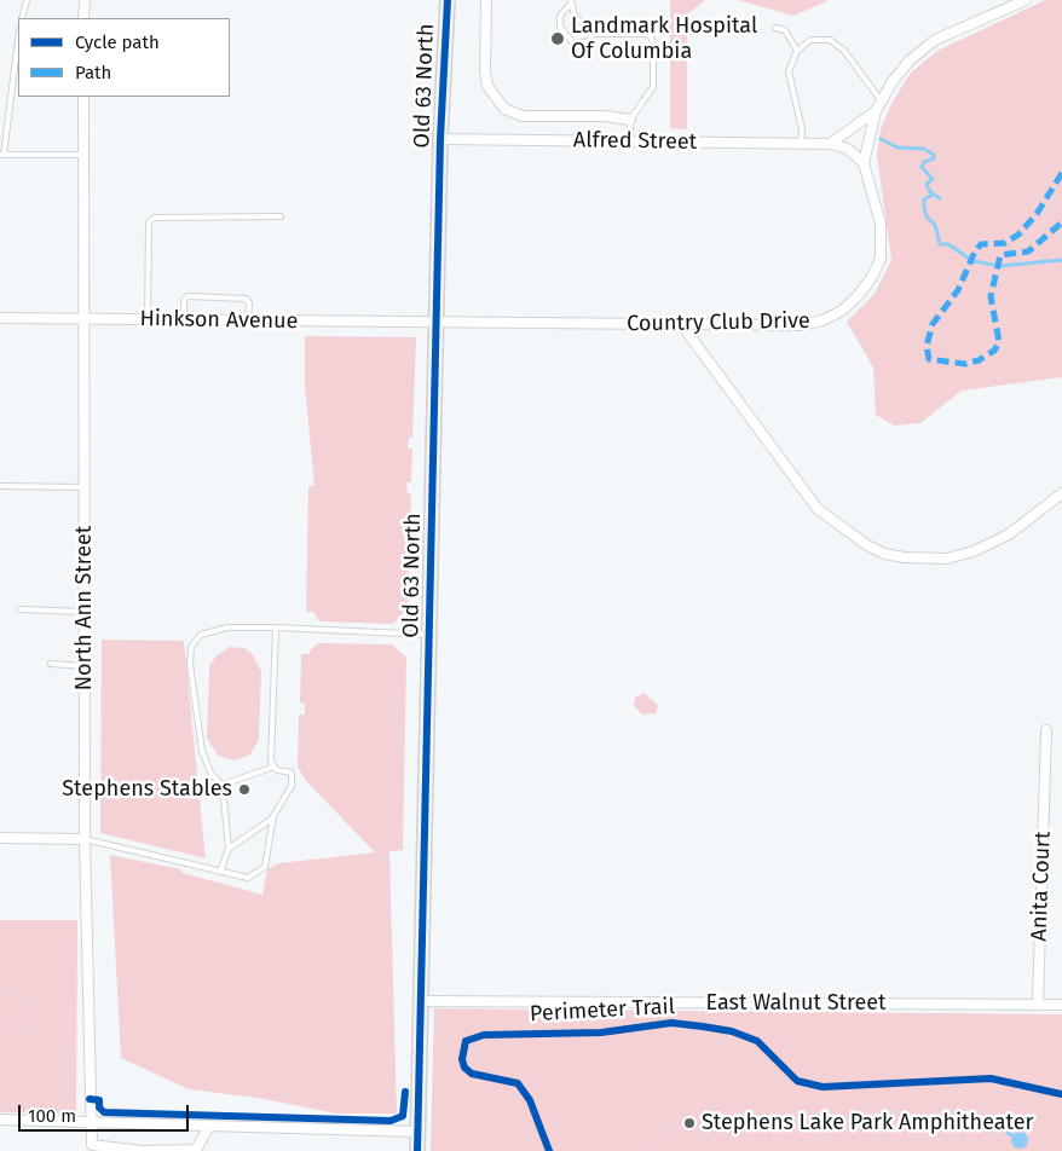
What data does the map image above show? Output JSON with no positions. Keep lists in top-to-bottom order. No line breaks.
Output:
{"streets":{"main road":["Old 63 North"],"street":["Alfred Street","Hinkson Avenue","Country Club Drive","North Ann Street","Anita Court","East Walnut Street"],"cycle path":["Perimeter Trail"]},"crossings":[["Old 63 North","Alfred Street"],["Old 63 North","Hinkson Avenue"],["Old 63 North","Country Club Drive"],["Old 63 North","East Walnut Street"],["Alfred Street","Country Club Drive"],["Hinkson Avenue","Country Club Drive"],["Hinkson Avenue","North Ann Street"],["Anita Court","East Walnut Street"]],"places":["Landmark Hospital Of Columbia","Stephens Stables","Stephens Lake Park Amphitheater"],"legend":["Cycle path","Path"],"scale_bar":"100 m"}
